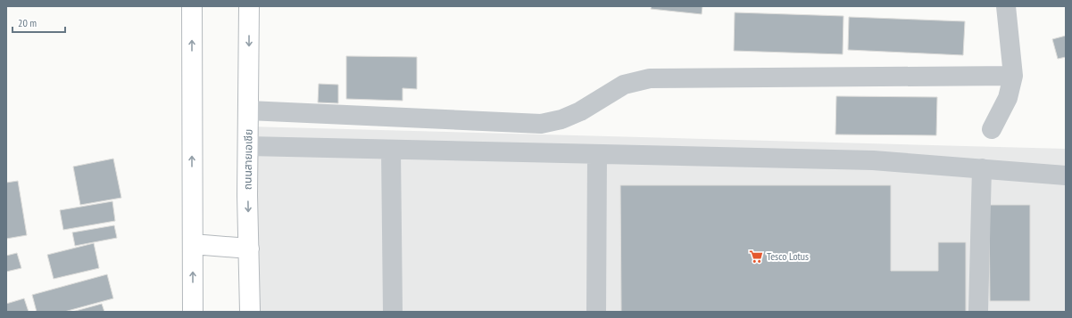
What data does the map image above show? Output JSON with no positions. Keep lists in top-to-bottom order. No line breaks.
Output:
{"streets":{"highway":["ถนนสายเอเชีย"]},"places":{"supermarket":["Tesco Lotus"]},"scale_bar":"20 m"}
